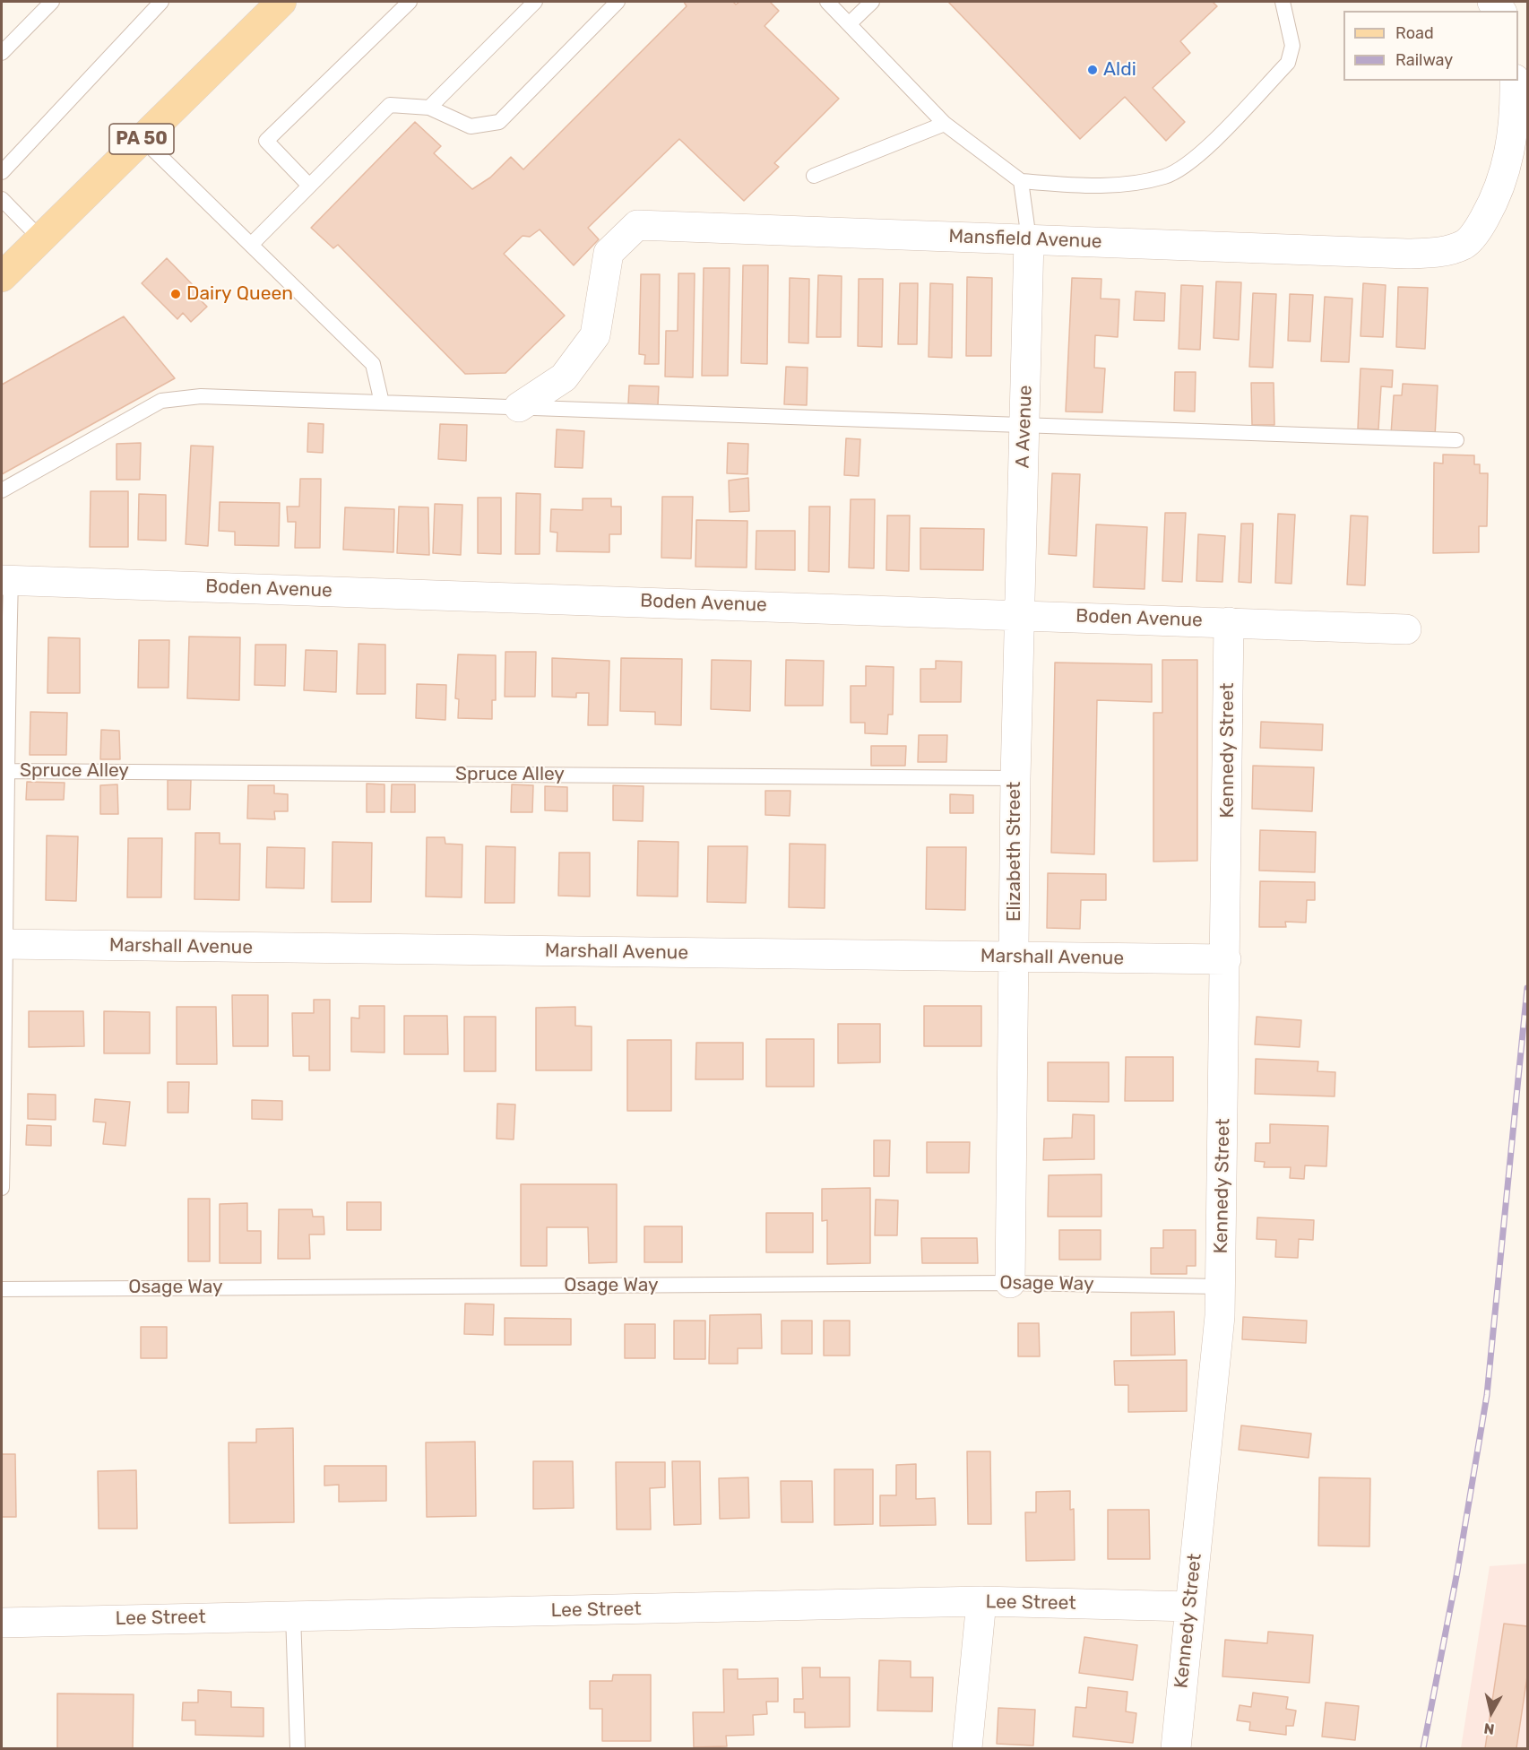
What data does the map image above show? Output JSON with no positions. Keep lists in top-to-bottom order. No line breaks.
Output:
{"streets":{"main road":["PA 50"],"street":["Mansfield Avenue","A Avenue","Boden Avenue","Kennedy Street","Elizabeth Street","Marshall Avenue","Lee Street"],"lane":["Spruce Alley","Osage Way"]},"crossings":[["Mansfield Avenue","A Avenue"],["A Avenue","Boden Avenue"],["A Avenue","Elizabeth Street"],["Boden Avenue","Kennedy Street"],["Boden Avenue","Elizabeth Street"],["Kennedy Street","Marshall Avenue"],["Kennedy Street","Osage Way"],["Kennedy Street","Lee Street"],["Spruce Alley","Elizabeth Street"],["Elizabeth Street","Marshall Avenue"],["Elizabeth Street","Osage Way"]],"places":["Aldi","Dairy Queen"],"legend":["Road","Railway"],"north":"bottom"}
